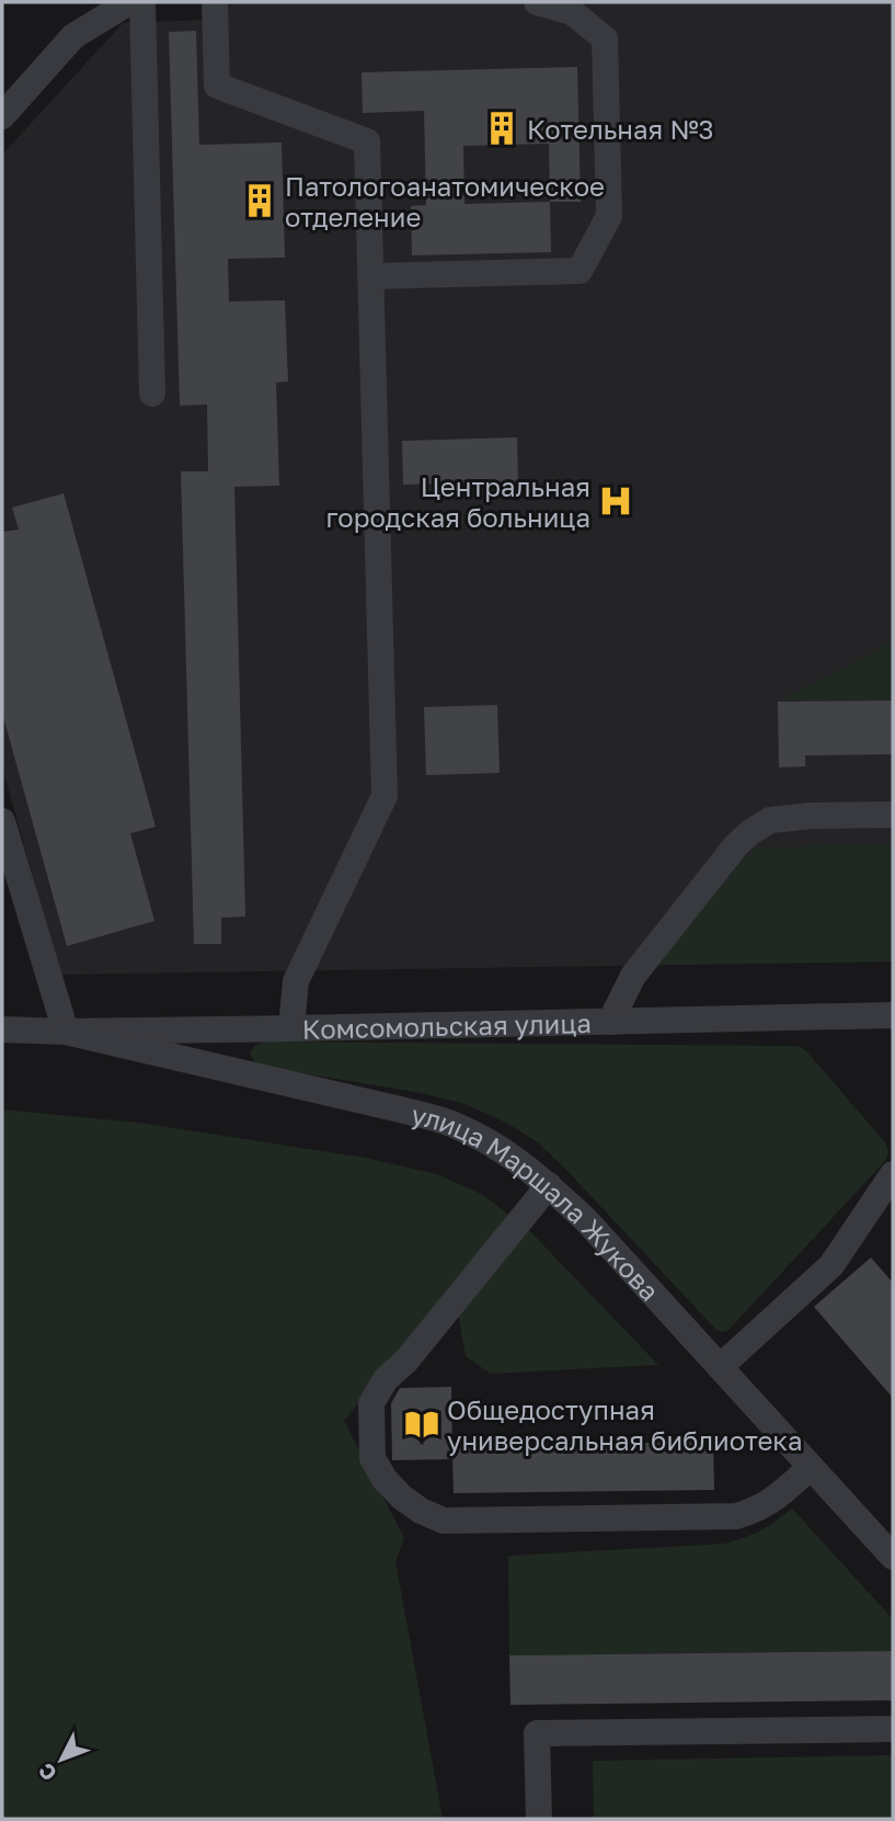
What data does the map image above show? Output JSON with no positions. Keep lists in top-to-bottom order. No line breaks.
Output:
{"streets":{"street":["Комсомольская улица","улица Маршала Жукова"]},"crossings":[["Комсомольская улица","улица Маршала Жукова"]],"places":{"building":["Котельная №3","Патологоанатомическое отделение"],"hospital":["Центральная городская больница"],"library":["Общедоступная универсальная библиотека"]},"north":"bottom left"}
